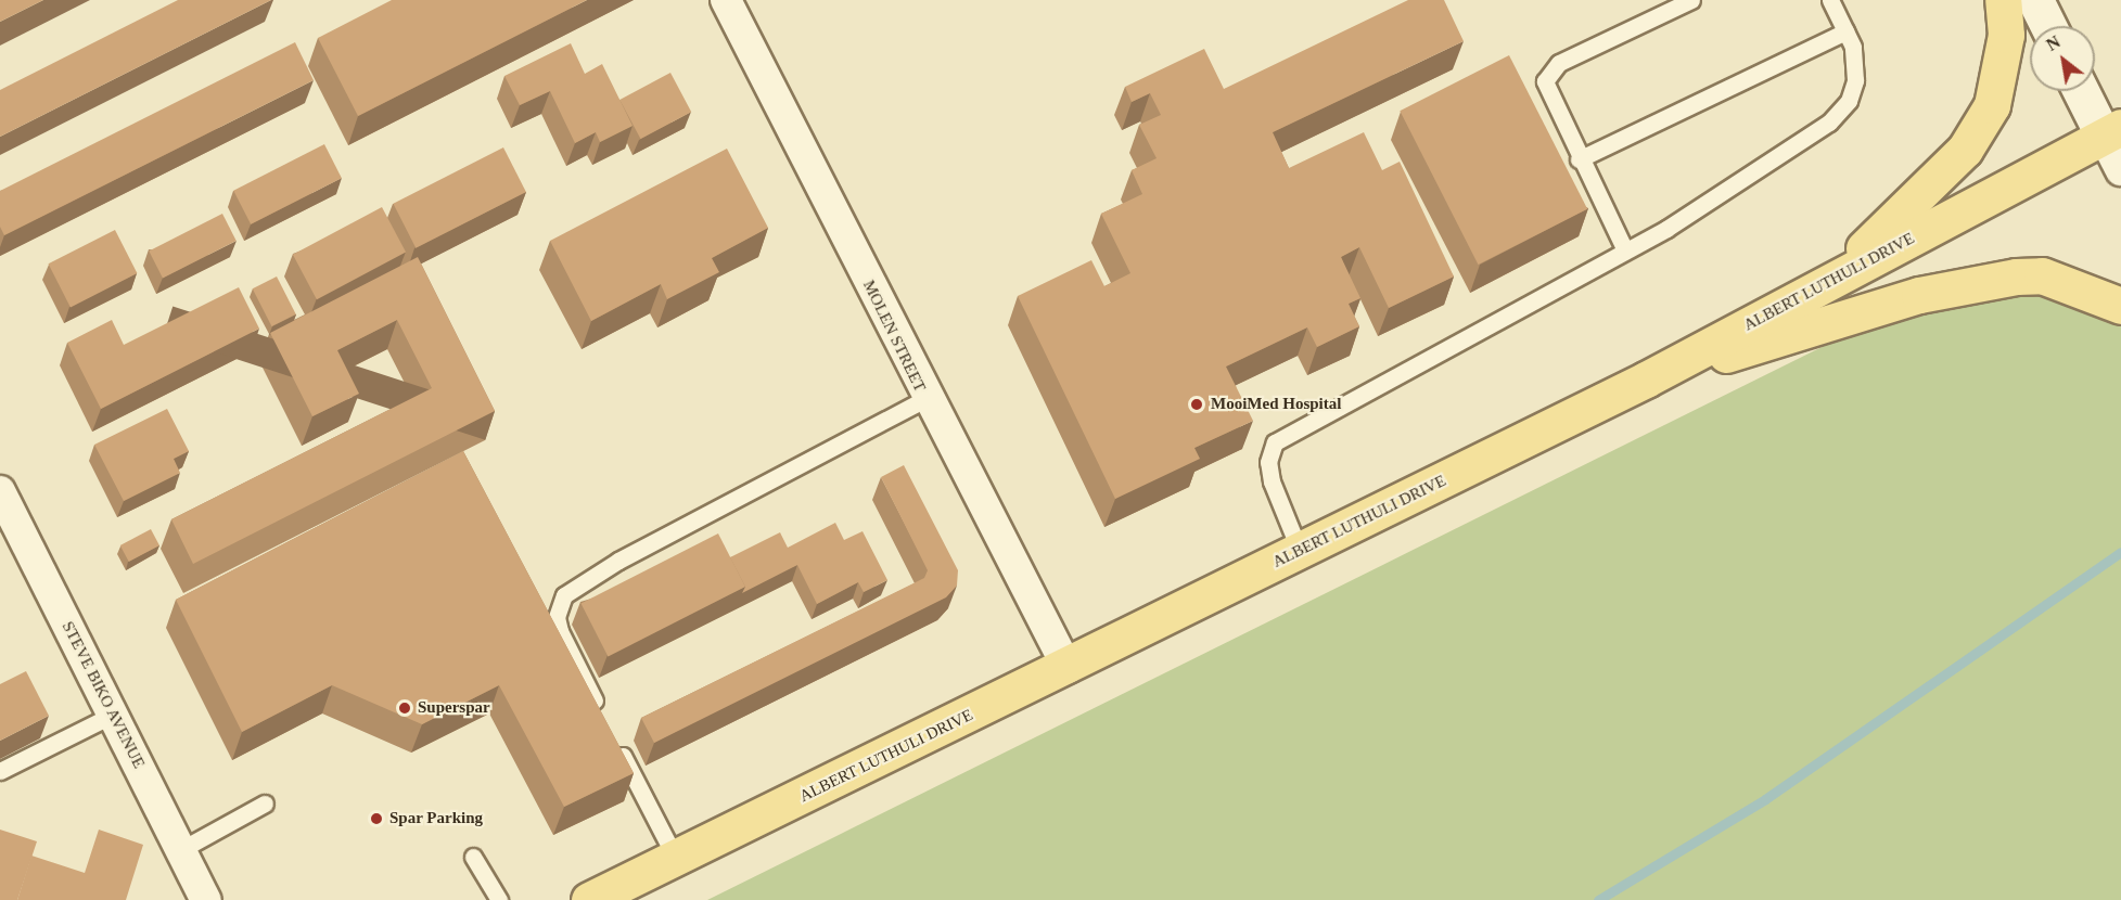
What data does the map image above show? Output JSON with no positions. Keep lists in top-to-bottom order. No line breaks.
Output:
{"streets":{"main road":["ALBERT LUTHULI DRIVE"],"street":["MOLEN STREET","STEVE BIKO AVENUE"]},"crossings":[["ALBERT LUTHULI DRIVE","MOLEN STREET"]],"places":["MooiMed Hospital","Superspar","Spar Parking"],"north":"top left"}
